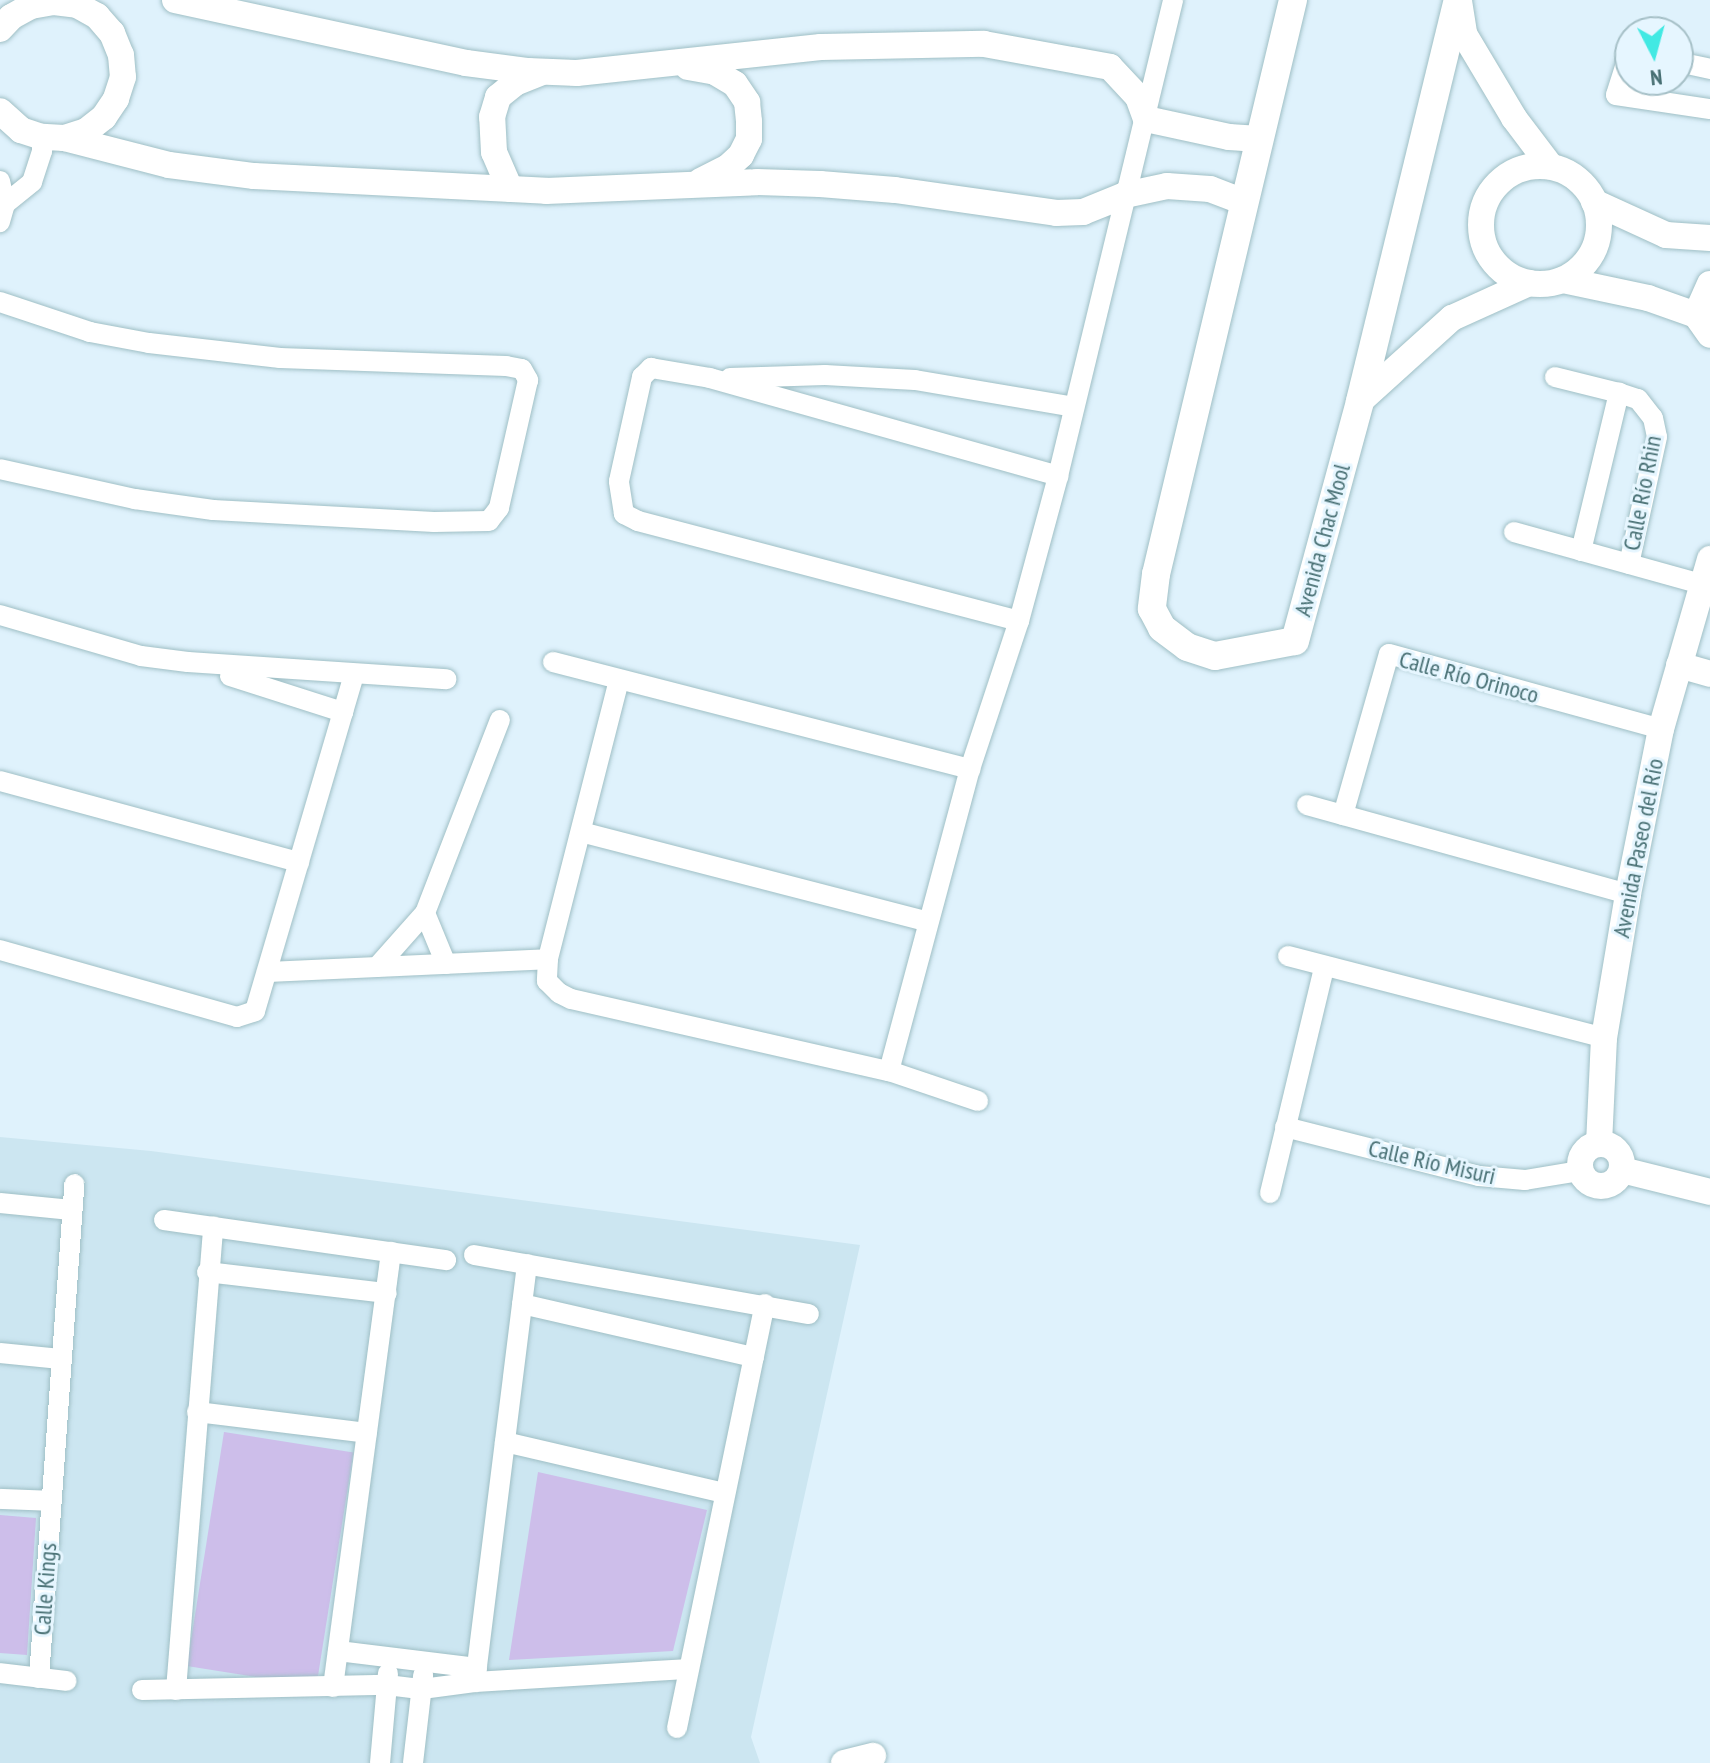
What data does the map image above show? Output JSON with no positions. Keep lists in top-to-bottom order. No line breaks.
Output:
{"streets":{"main road":["Avenida Chac Mool"],"street":["Calle Río Rhin","Calle Río Orinoco","Avenida Paseo del Río","Calle Río Misuri","Calle Kings"]},"crossings":[["Calle Río Rhin","Avenida Paseo del Río"],["Calle Río Orinoco","Avenida Paseo del Río"],["Avenida Paseo del Río","Calle Río Misuri"]],"north":"bottom"}
